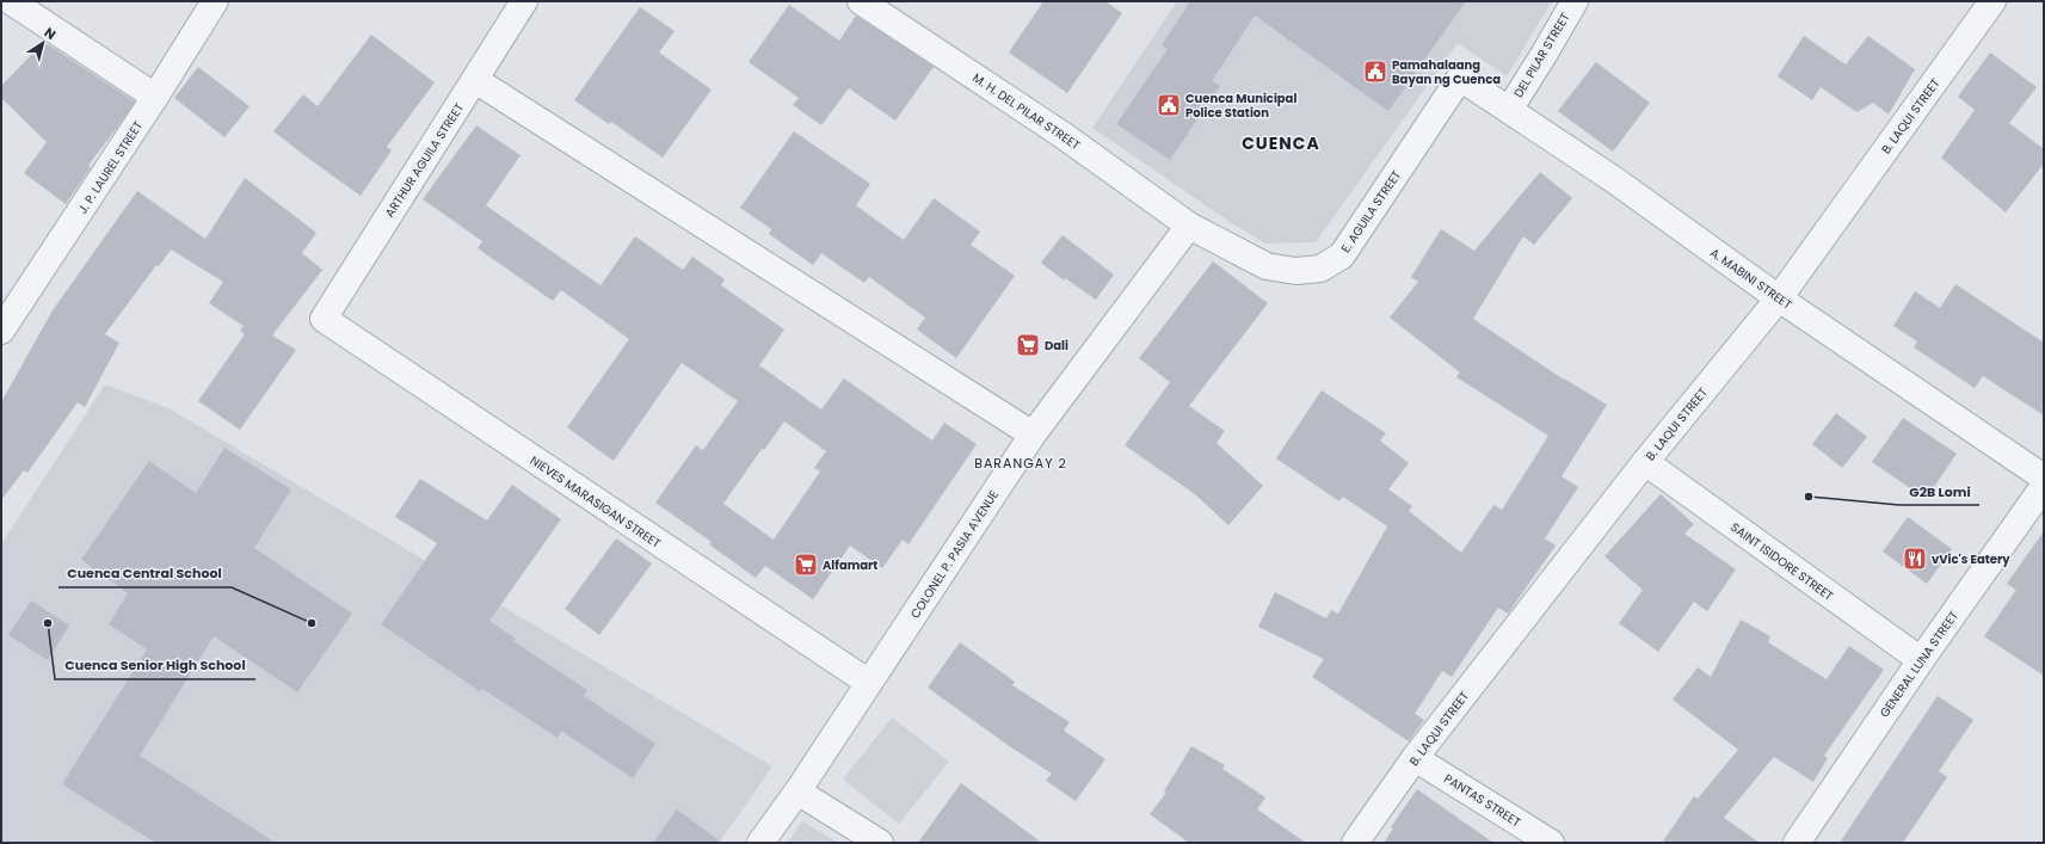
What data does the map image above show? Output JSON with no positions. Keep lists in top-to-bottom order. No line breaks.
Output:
{"streets":{"street":["DEL PILAR STREET","M. H. DEL PILAR STREET","B. LAQUI STREET","ARTHUR AGUILA STREET","J. P. LAUREL STREET","E. AGUILA STREET","A. MABINI STREET","NIEVES MARASIGAN STREET","COLONEL P. PASIA AVENUE","SAINT ISIDORE STREET","GENERAL LUNA STREET","PANTAS STREET"]},"crossings":[["DEL PILAR STREET","A. MABINI STREET"],["M. H. DEL PILAR STREET","E. AGUILA STREET"],["M. H. DEL PILAR STREET","COLONEL P. PASIA AVENUE"],["B. LAQUI STREET","A. MABINI STREET"],["B. LAQUI STREET","SAINT ISIDORE STREET"],["B. LAQUI STREET","PANTAS STREET"],["ARTHUR AGUILA STREET","NIEVES MARASIGAN STREET"],["E. AGUILA STREET","A. MABINI STREET"],["E. AGUILA STREET","COLONEL P. PASIA AVENUE"],["NIEVES MARASIGAN STREET","COLONEL P. PASIA AVENUE"],["SAINT ISIDORE STREET","GENERAL LUNA STREET"]],"districts":["CUENCA","BARANGAY 2"],"places":{"public building":["Pamahalaang Bayan ng Cuenca","Cuenca Municipal Police Station"],"supermarket":["Dali","Alfamart"],"other":["G2B Lomi","Cuenca Senior High School","Cuenca Central School"],"restaurant":["vVic's Eatery"]},"north":"top right"}
